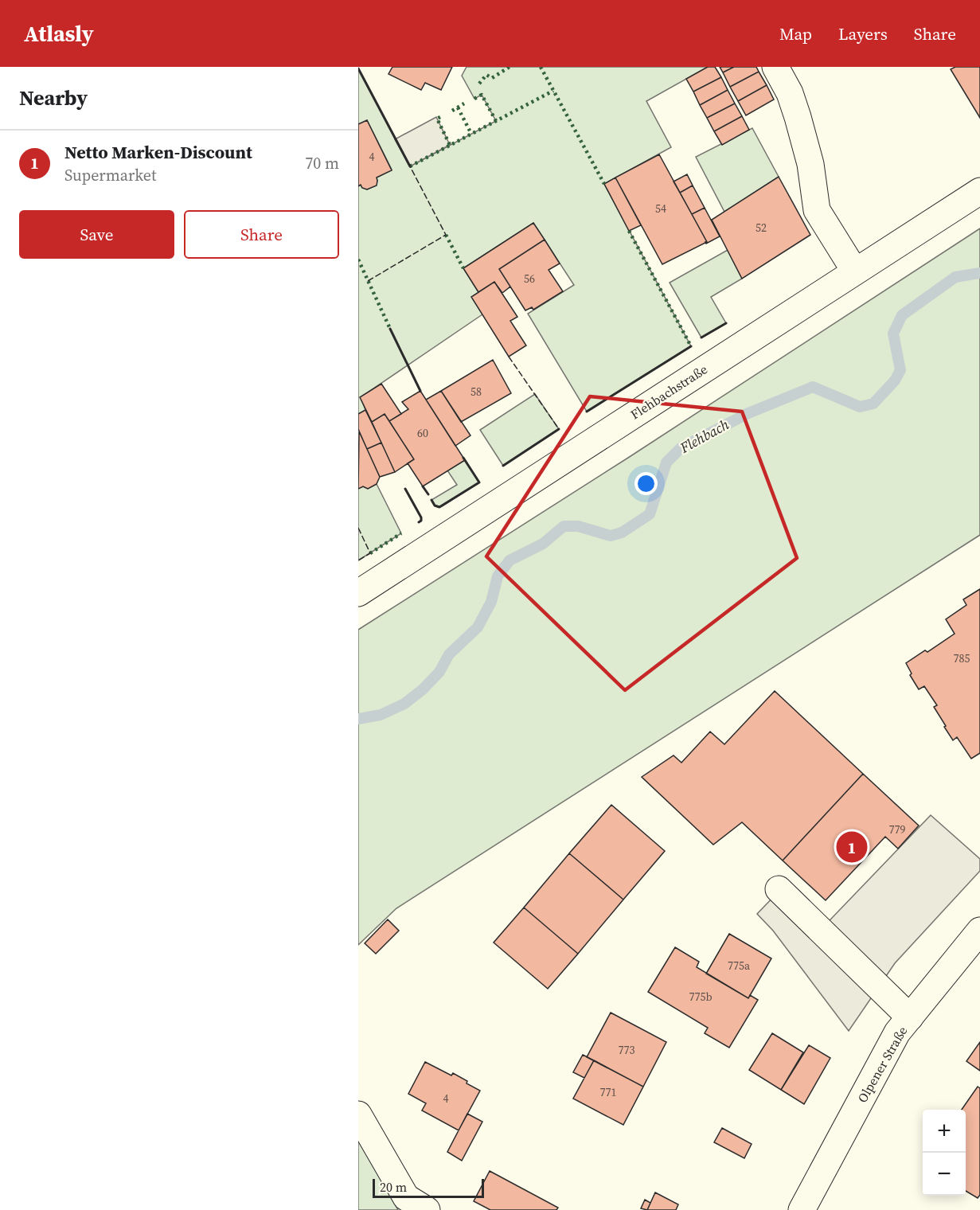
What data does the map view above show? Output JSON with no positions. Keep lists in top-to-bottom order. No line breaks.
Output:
{"streets":{"street":["Flehbachstraße","Olpener Straße"]},"water":["Flehbach"],"house_numbers":["4","54","52","56","58","60","785","779","775a","775b","773","771","4"],"scale_bar":"20 m","page":{"header":"Atlasly","nav":["Map","Layers","Share"],"heading":"Nearby","list":[{"mark":"1","name":"Netto Marken-Discount","note":"Supermarket","value":"70 m"}],"buttons":["Save","Share"],"pins":"1","map_buttons":["+","−"],"scale":"20 m"}}
